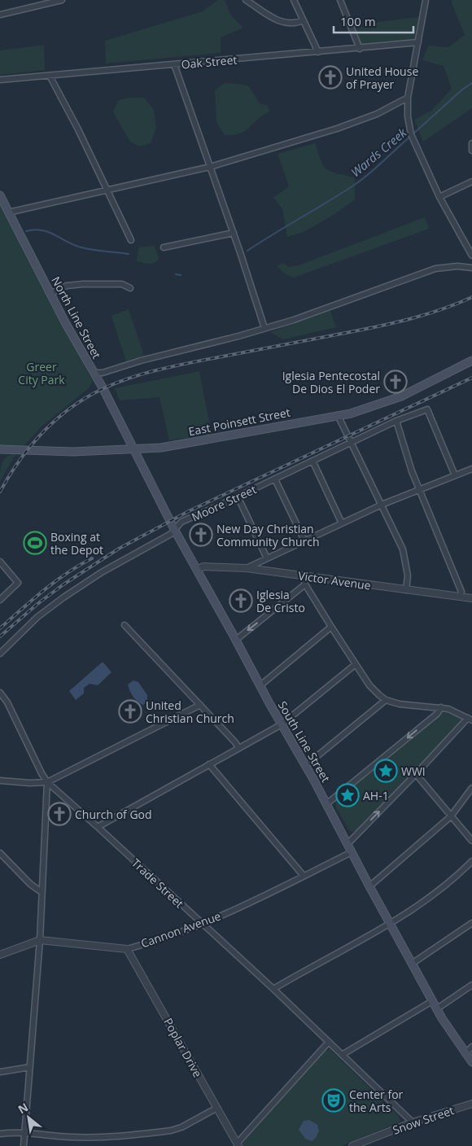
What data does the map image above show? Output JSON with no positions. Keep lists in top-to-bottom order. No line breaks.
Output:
{"streets":{"main road":["North Line Street","East Poinsett Street","South Line Street"],"street":["Oak Street","Moore Street","Victor Avenue","Trade Street","Cannon Avenue","Poplar Drive","Snow Street"]},"crossings":[["North Line Street","East Poinsett Street"],["North Line Street","South Line Street"],["East Poinsett Street","South Line Street"],["Moore Street","South Line Street"],["Victor Avenue","South Line Street"],["South Line Street","Cannon Avenue"],["Trade Street","Cannon Avenue"],["Trade Street","Snow Street"],["Cannon Avenue","Poplar Drive"]],"water":["Wards Creek"],"parks":["Greer City Park"],"places":{"church":["United House of Prayer","Iglesia Pentecostal De Dios El Poder","New Day Christian Community Church","Iglesia De Cristo","United Christian Church","Church of God"],"sports":["Boxing at the Depot"],"place":["WWI","AH-1"],"theatre":["Center for the Arts"]},"scale_bar":"100 m","north":"top left"}
